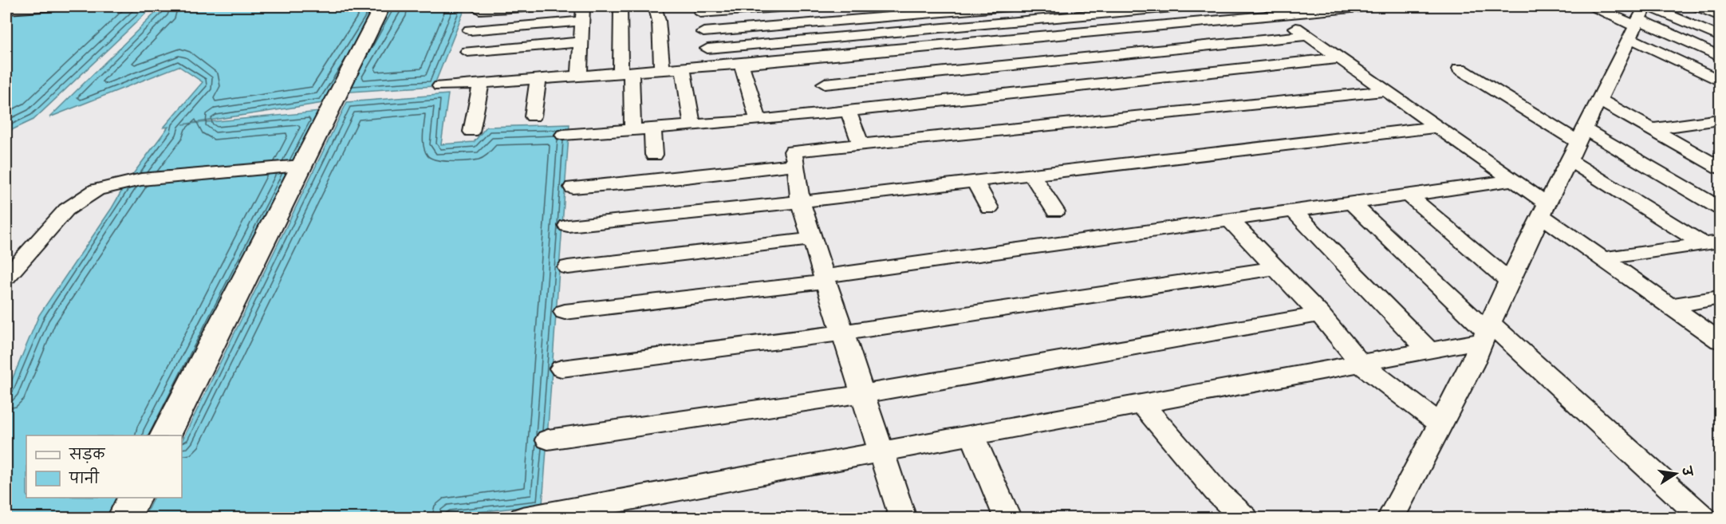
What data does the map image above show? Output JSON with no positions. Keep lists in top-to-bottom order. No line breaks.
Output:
{"legend":["सड़क","पानी"],"north":"right"}
